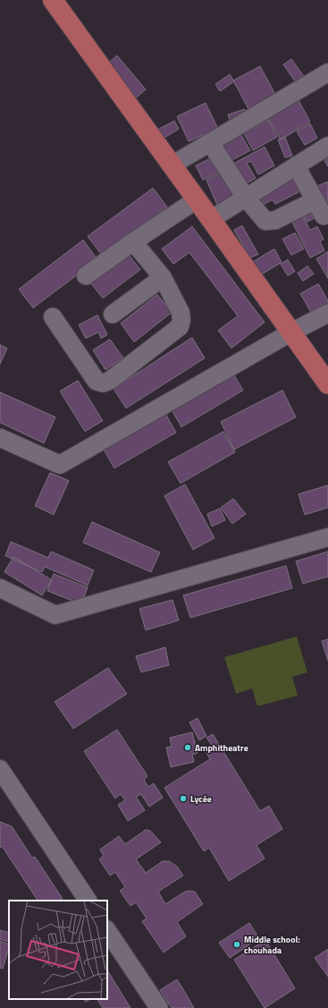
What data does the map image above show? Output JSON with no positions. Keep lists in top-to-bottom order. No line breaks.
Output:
{"places":["Amphitheatre","Lycée","Middle school: chouhada"]}
